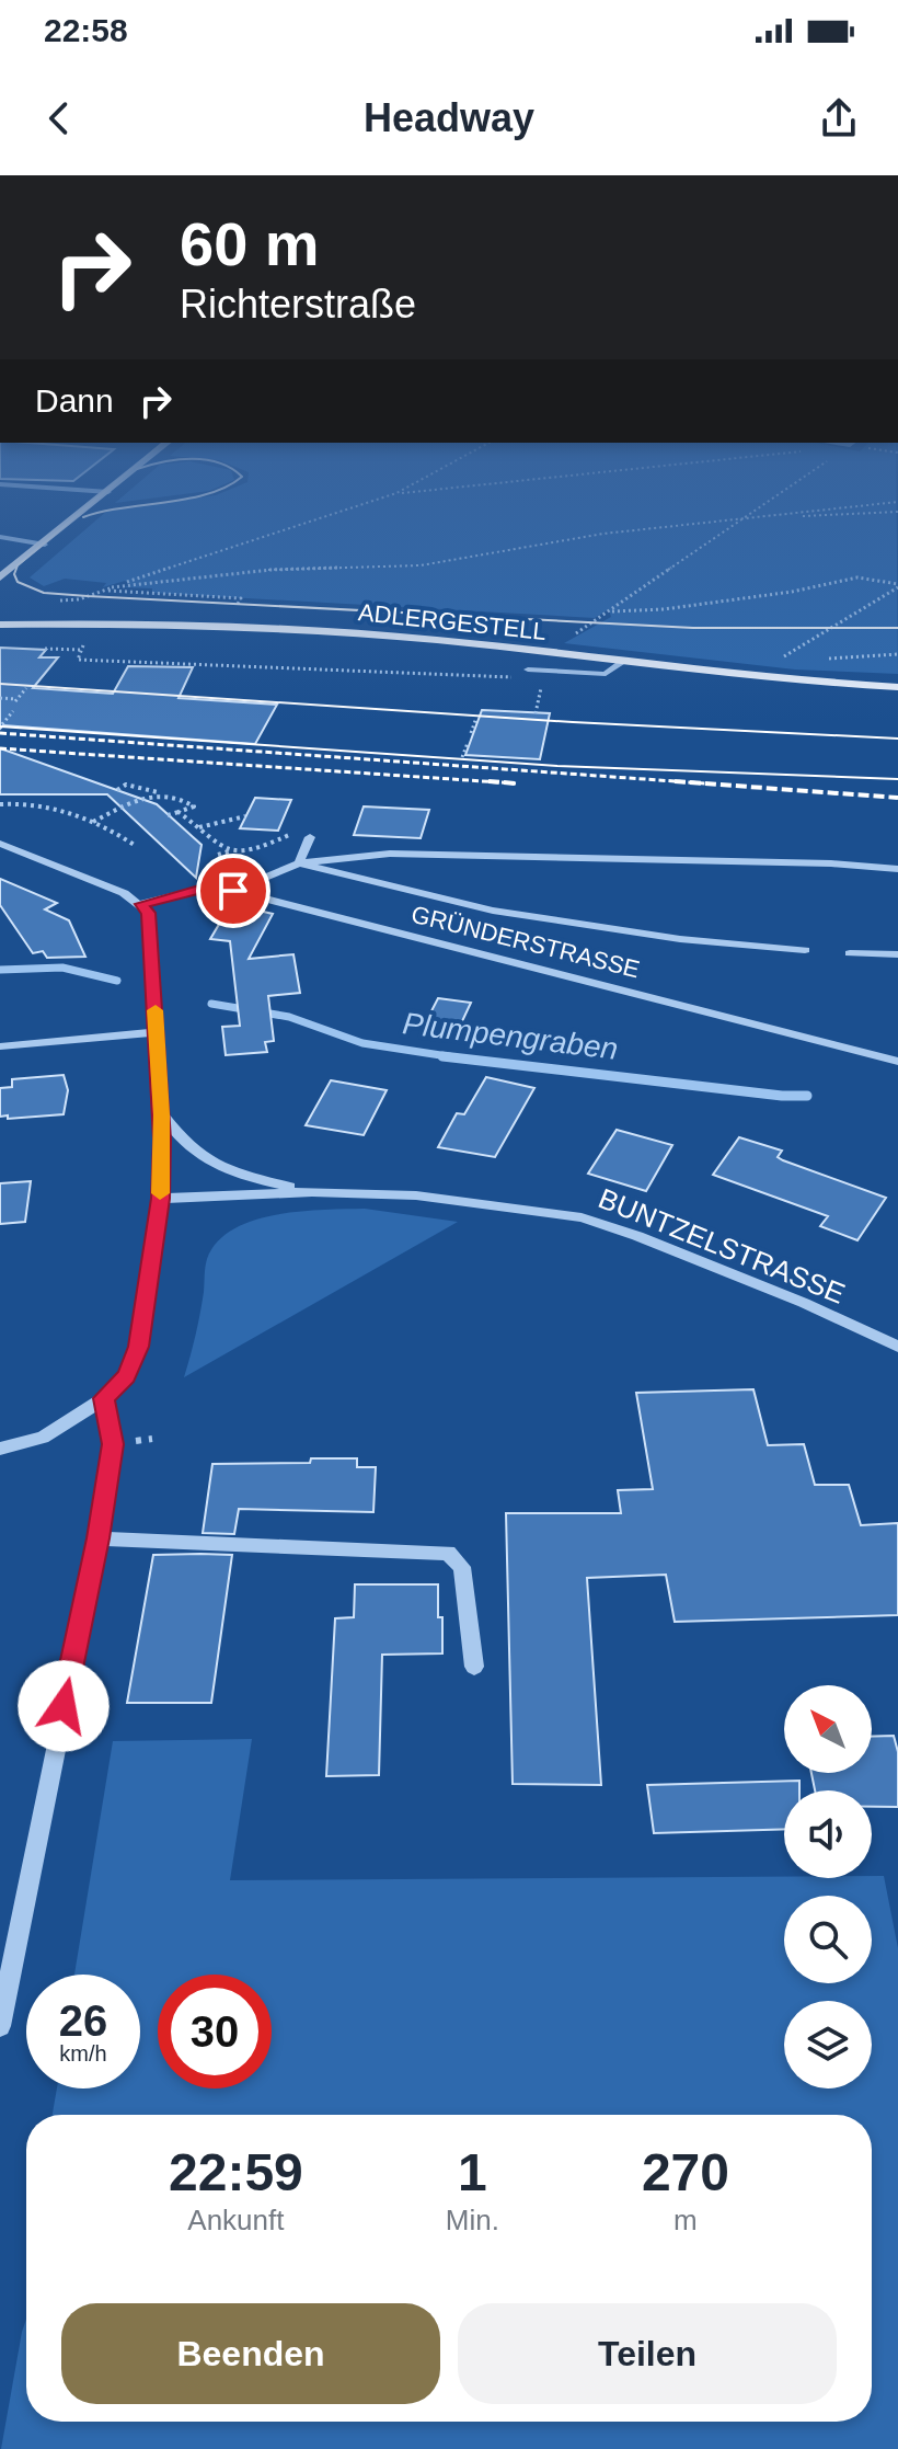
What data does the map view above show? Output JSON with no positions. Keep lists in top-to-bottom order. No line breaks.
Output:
{"streets":{"main road":["ADLERGESTELL"],"street":["GRÜNDERSTRASSE","BUNTZELSTRASSE"]},"water":["Plumpengraben"],"north":"top left","page":{"status":"22:58","header":"Headway","turn":["60 m","Richterstraße"],"then":"Dann","speed":"26 km/h","limit":"30","eta":["22:59","Ankunft","1","Min.","270","m"],"buttons":["Beenden","Teilen"]}}
